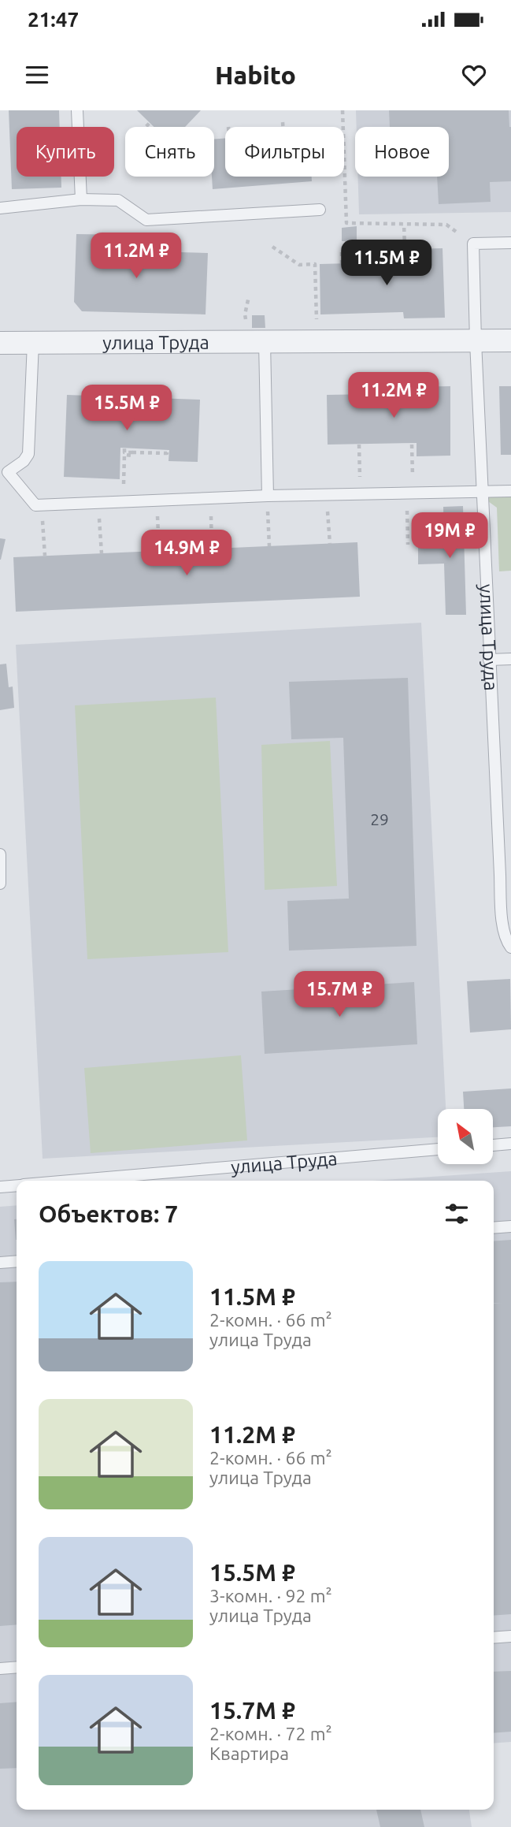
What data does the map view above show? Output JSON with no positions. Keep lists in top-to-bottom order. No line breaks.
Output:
{"streets":{"street":["улица Труда"]},"house_numbers":["29"],"north":"top left","page":{"status":"21:47","header":"Habito","chip":["Купить","Снять","Фильтры","Новое"],"price":["11.2M ₽","11.5M ₽","11.2M ₽","15.5M ₽","19M ₽","14.9M ₽","15.7M ₽"],"heading":"Объектов: 7","list":[{"name":"11.5M ₽","note":"2-комн. · 66 m² · улица Труда"},{"name":"11.2M ₽","note":"2-комн. · 66 m² · улица Труда"},{"name":"15.5M ₽","note":"3-комн. · 92 m² · улица Труда"},{"name":"15.7M ₽","note":"2-комн. · 72 m² · Квартира"}]}}
